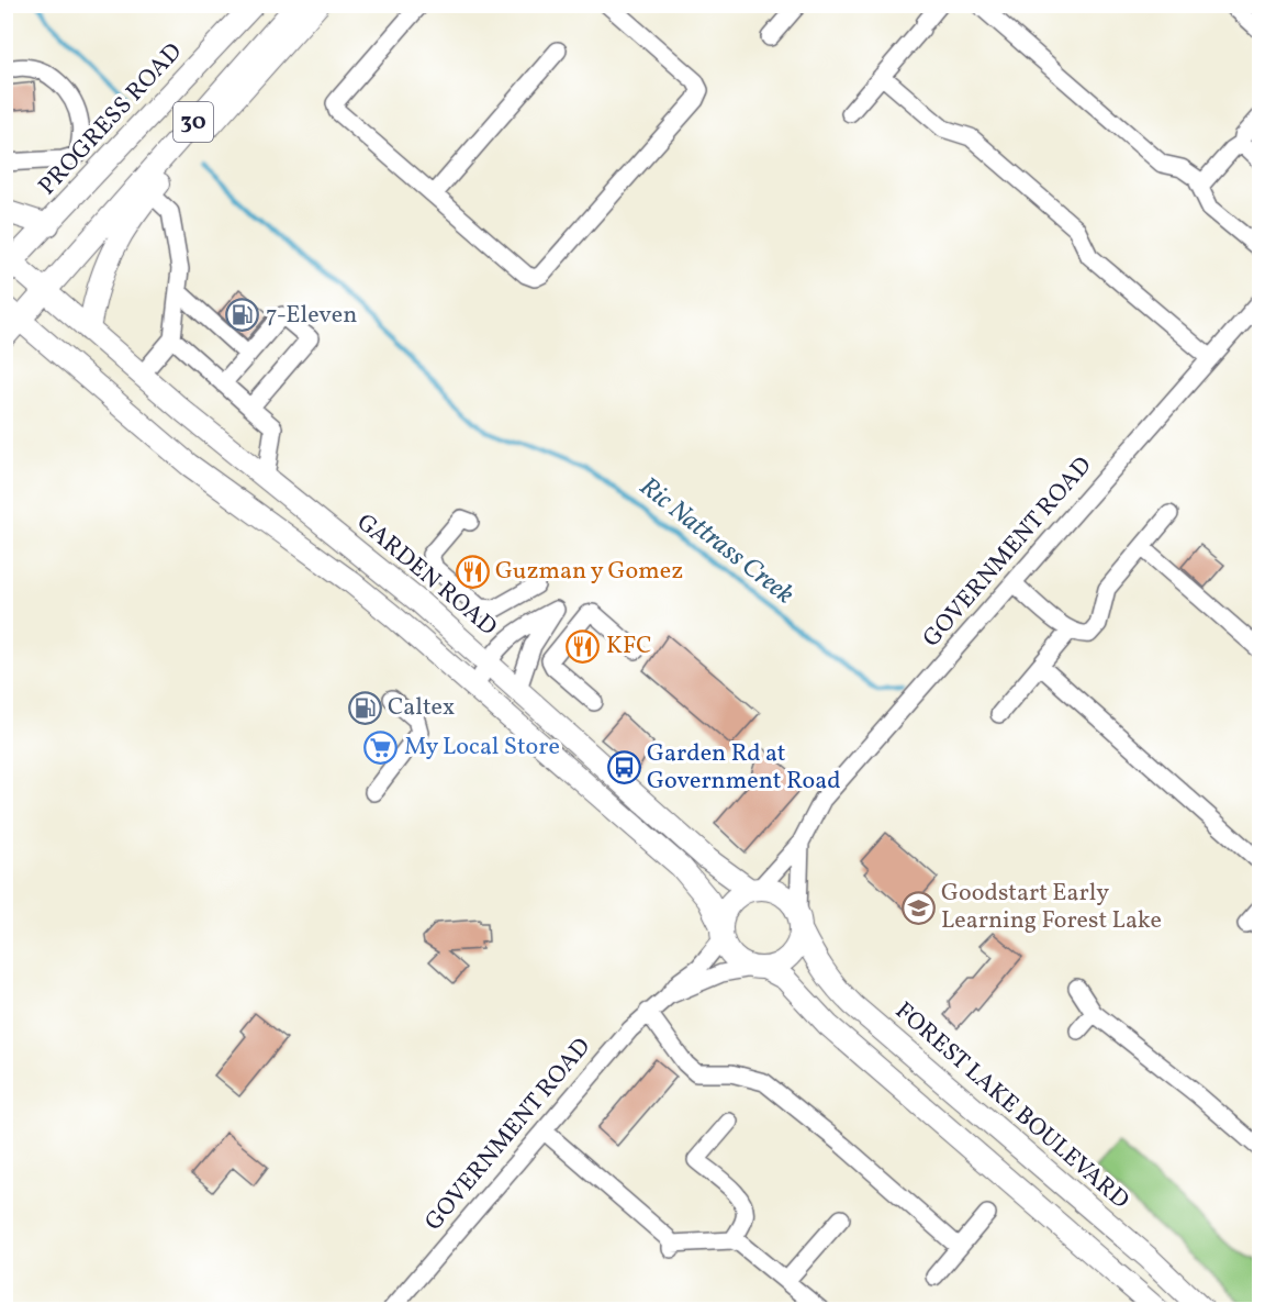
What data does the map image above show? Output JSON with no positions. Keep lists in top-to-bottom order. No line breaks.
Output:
{"streets":{"main road":["PROGRESS ROAD","30","GARDEN ROAD","FOREST LAKE BOULEVARD"],"street":["GOVERNMENT ROAD"]},"crossings":[["PROGRESS ROAD","GARDEN ROAD"],["30","GARDEN ROAD"],["GOVERNMENT ROAD","GARDEN ROAD"],["GOVERNMENT ROAD","FOREST LAKE BOULEVARD"],["GARDEN ROAD","FOREST LAKE BOULEVARD"]],"water":["Ric Nattrass Creek"],"places":{"fuel station":["7-Eleven","Caltex"],"restaurant":["Guzman y Gomez","KFC"],"supermarket":["My Local Store"],"bus stop":["Garden Rd at Government Road"],"school or university":["Goodstart Early Learning Forest Lake"]}}
